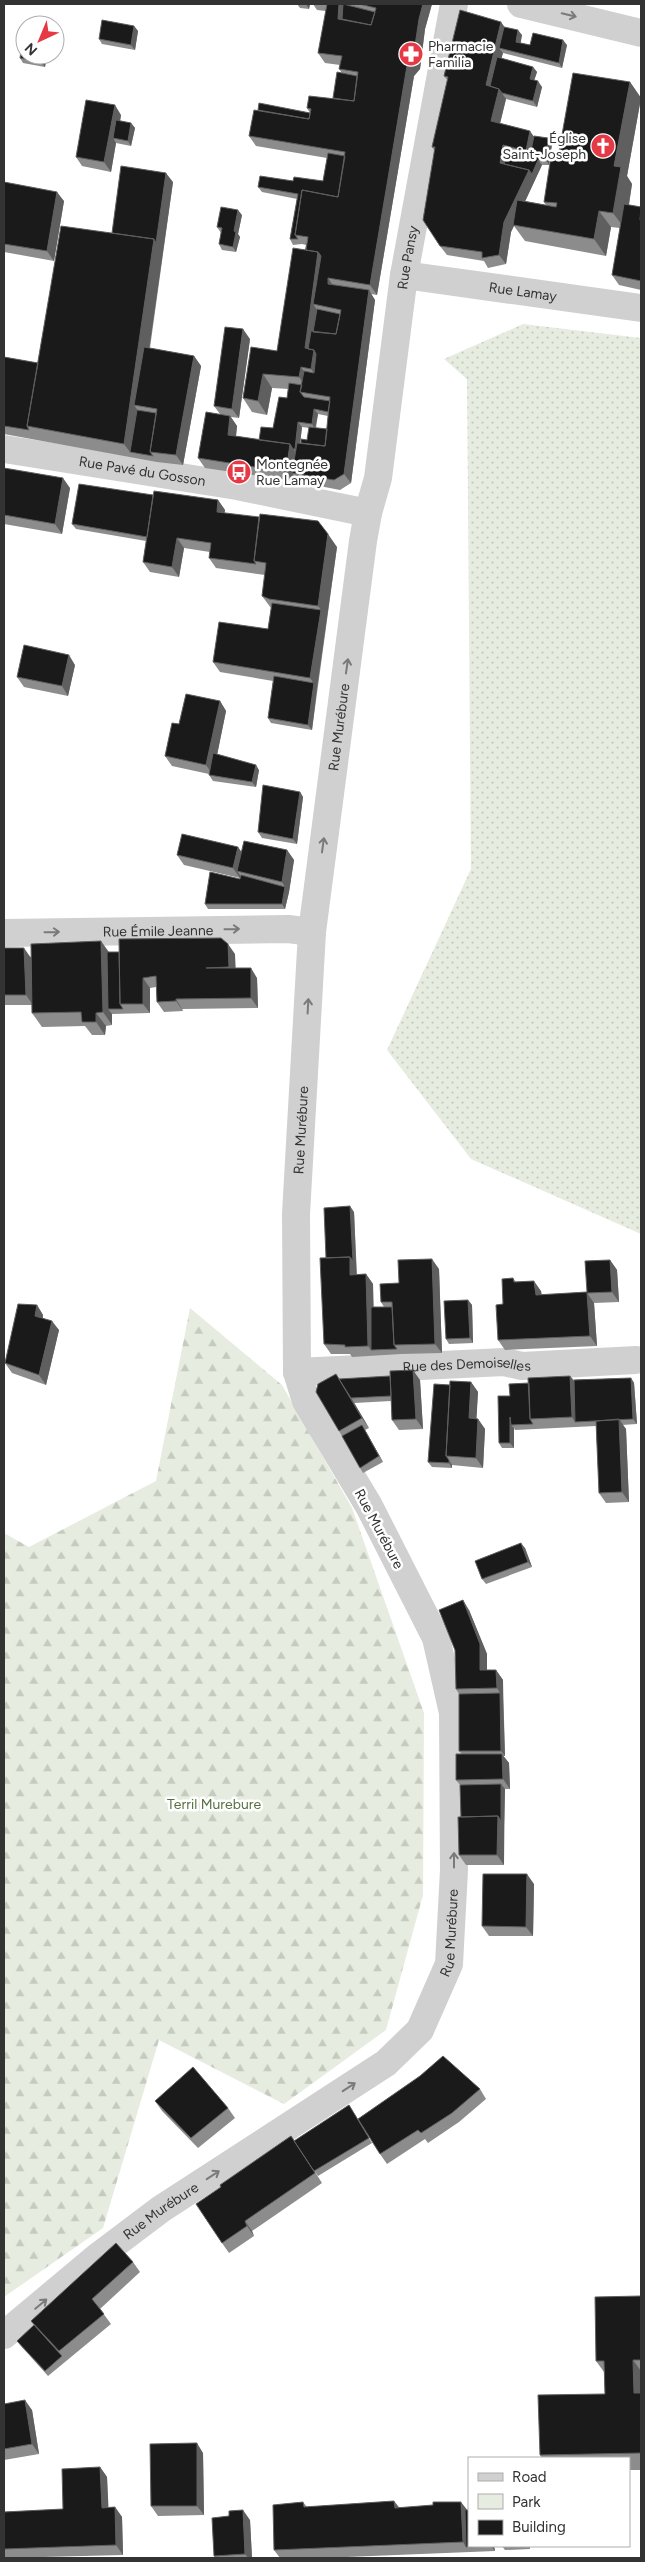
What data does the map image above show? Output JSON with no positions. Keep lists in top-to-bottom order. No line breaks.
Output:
{"streets":{"street":["Rue Pansy","Rue Lamay","Rue Pavé du Gosson","Rue Murébure","Rue Émile Jeanne","Rue des Demoiselles"]},"crossings":[["Rue Pansy","Rue Lamay"],["Rue Pansy","Rue Pavé du Gosson"],["Rue Pansy","Rue Murébure"],["Rue Pavé du Gosson","Rue Murébure"],["Rue Murébure","Rue Émile Jeanne"],["Rue Murébure","Rue des Demoiselles"]],"one_way":["Rue Murébure","Rue Émile Jeanne"],"parks":["Terril Murebure"],"places":{"pharmacy":["Pharmacie Familia"],"church":["Église Saint-Joseph"],"bus stop":["Montegnée Rue Lamay"]},"legend":["Road","Park","Building"],"north":"bottom left"}
